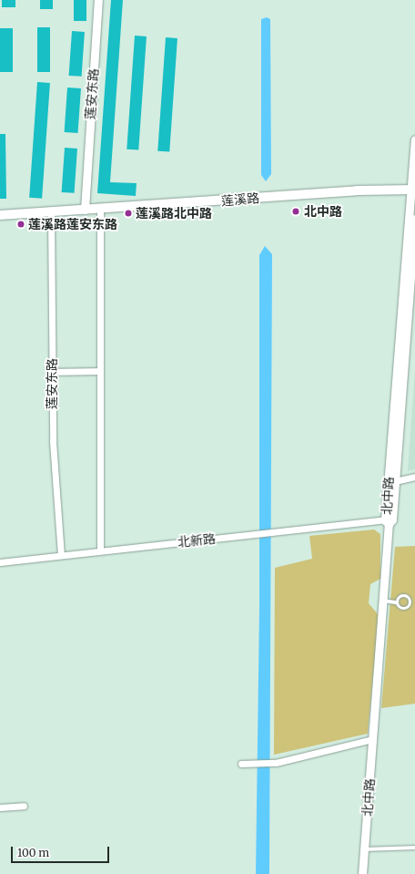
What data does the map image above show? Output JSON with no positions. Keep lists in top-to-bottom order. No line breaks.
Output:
{"streets":{"main road":["莲溪路"],"street":["莲安东路","北中路","北新路"]},"crossings":[["莲安东路","莲溪路"],["莲安东路","北新路"],["莲溪路","北中路"],["北中路","北新路"]],"places":["北中路","莲溪路北中路","莲溪路莲安东路"],"scale_bar":"100 m"}
